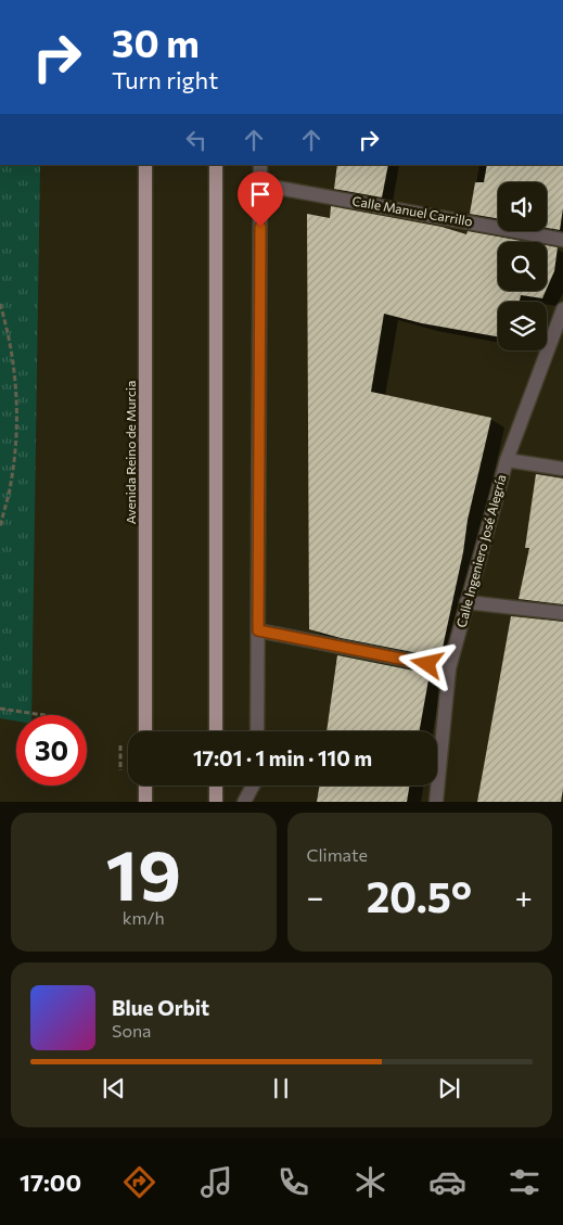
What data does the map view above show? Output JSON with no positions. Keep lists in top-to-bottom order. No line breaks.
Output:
{"streets":{"main road":["Avenida Reino de Murcia"],"street":["Calle Manuel Carrillo","Calle Ingeniero José Alegría"]},"page":{"turn":["30 m","Turn right"],"limit":"30","trip":"17:01 · 1 min · 110 m","tile":[["19","km/h"],"Climate"],"heat":["−","20.5°","+"],"song":["Blue Orbit","Sona"],"tabs":"17:00"}}
